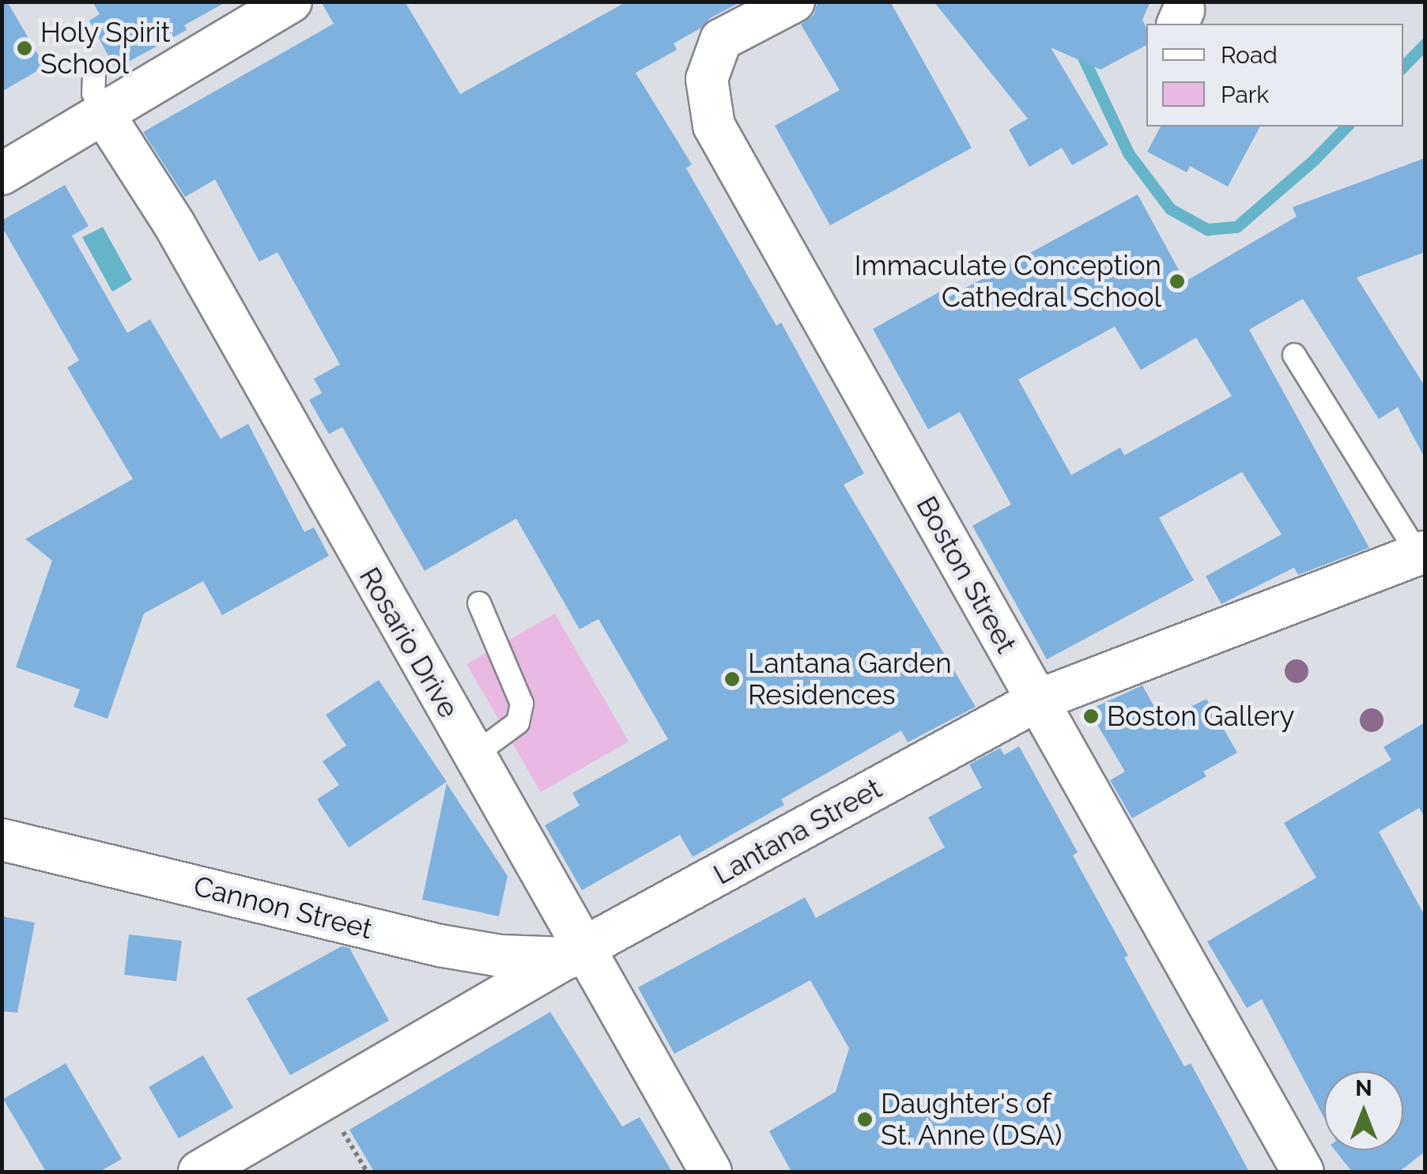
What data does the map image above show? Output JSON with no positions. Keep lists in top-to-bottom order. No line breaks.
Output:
{"streets":{"street":["Boston Street","Rosario Drive","Lantana Street","Cannon Street"]},"crossings":[["Boston Street","Lantana Street"],["Rosario Drive","Lantana Street"],["Rosario Drive","Cannon Street"],["Lantana Street","Cannon Street"]],"places":["Holy Spirit School","Immaculate Conception Cathedral School","Lantana Garden Residences","Boston Gallery","Daughter's of St. Anne (DSA)"],"legend":["Road","Park"],"north":"top"}
